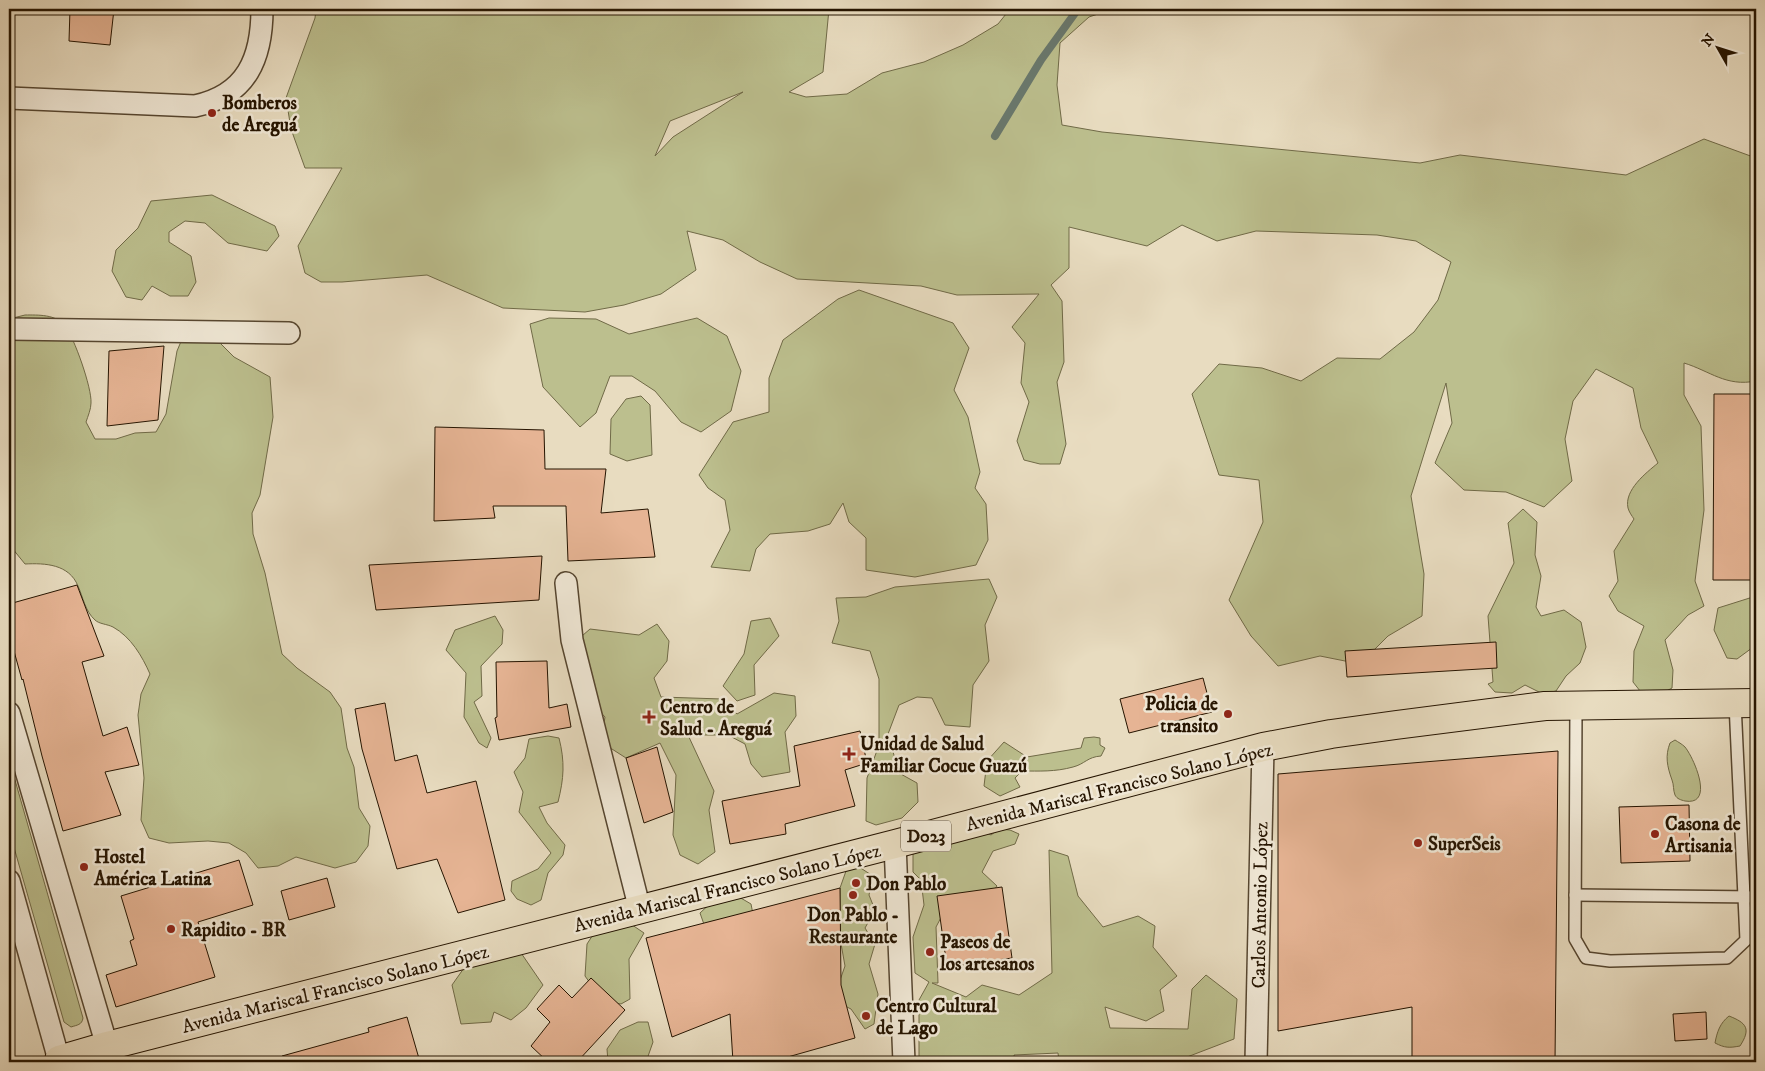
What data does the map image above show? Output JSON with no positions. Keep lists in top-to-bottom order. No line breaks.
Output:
{"streets":{"main road":["Avenida Mariscal Francisco Solano López","D023"],"street":["Carlos Antonio López"]},"crossings":[["Avenida Mariscal Francisco Solano López","Carlos Antonio López"]],"places":{"other":["Bomberos de Areguá","Policia de transito","Casona de Artisania","SuperSeis","Hostel América Latina","Don Pablo","Don Pablo - Restaurante","Rapidito - BR","Paseos de los artesanos","Centro Cultural de Lago"],"health":["Centro de Salud - Areguá","Unidad de Salud Familiar Cocue Guazú"]},"north":"top left"}
